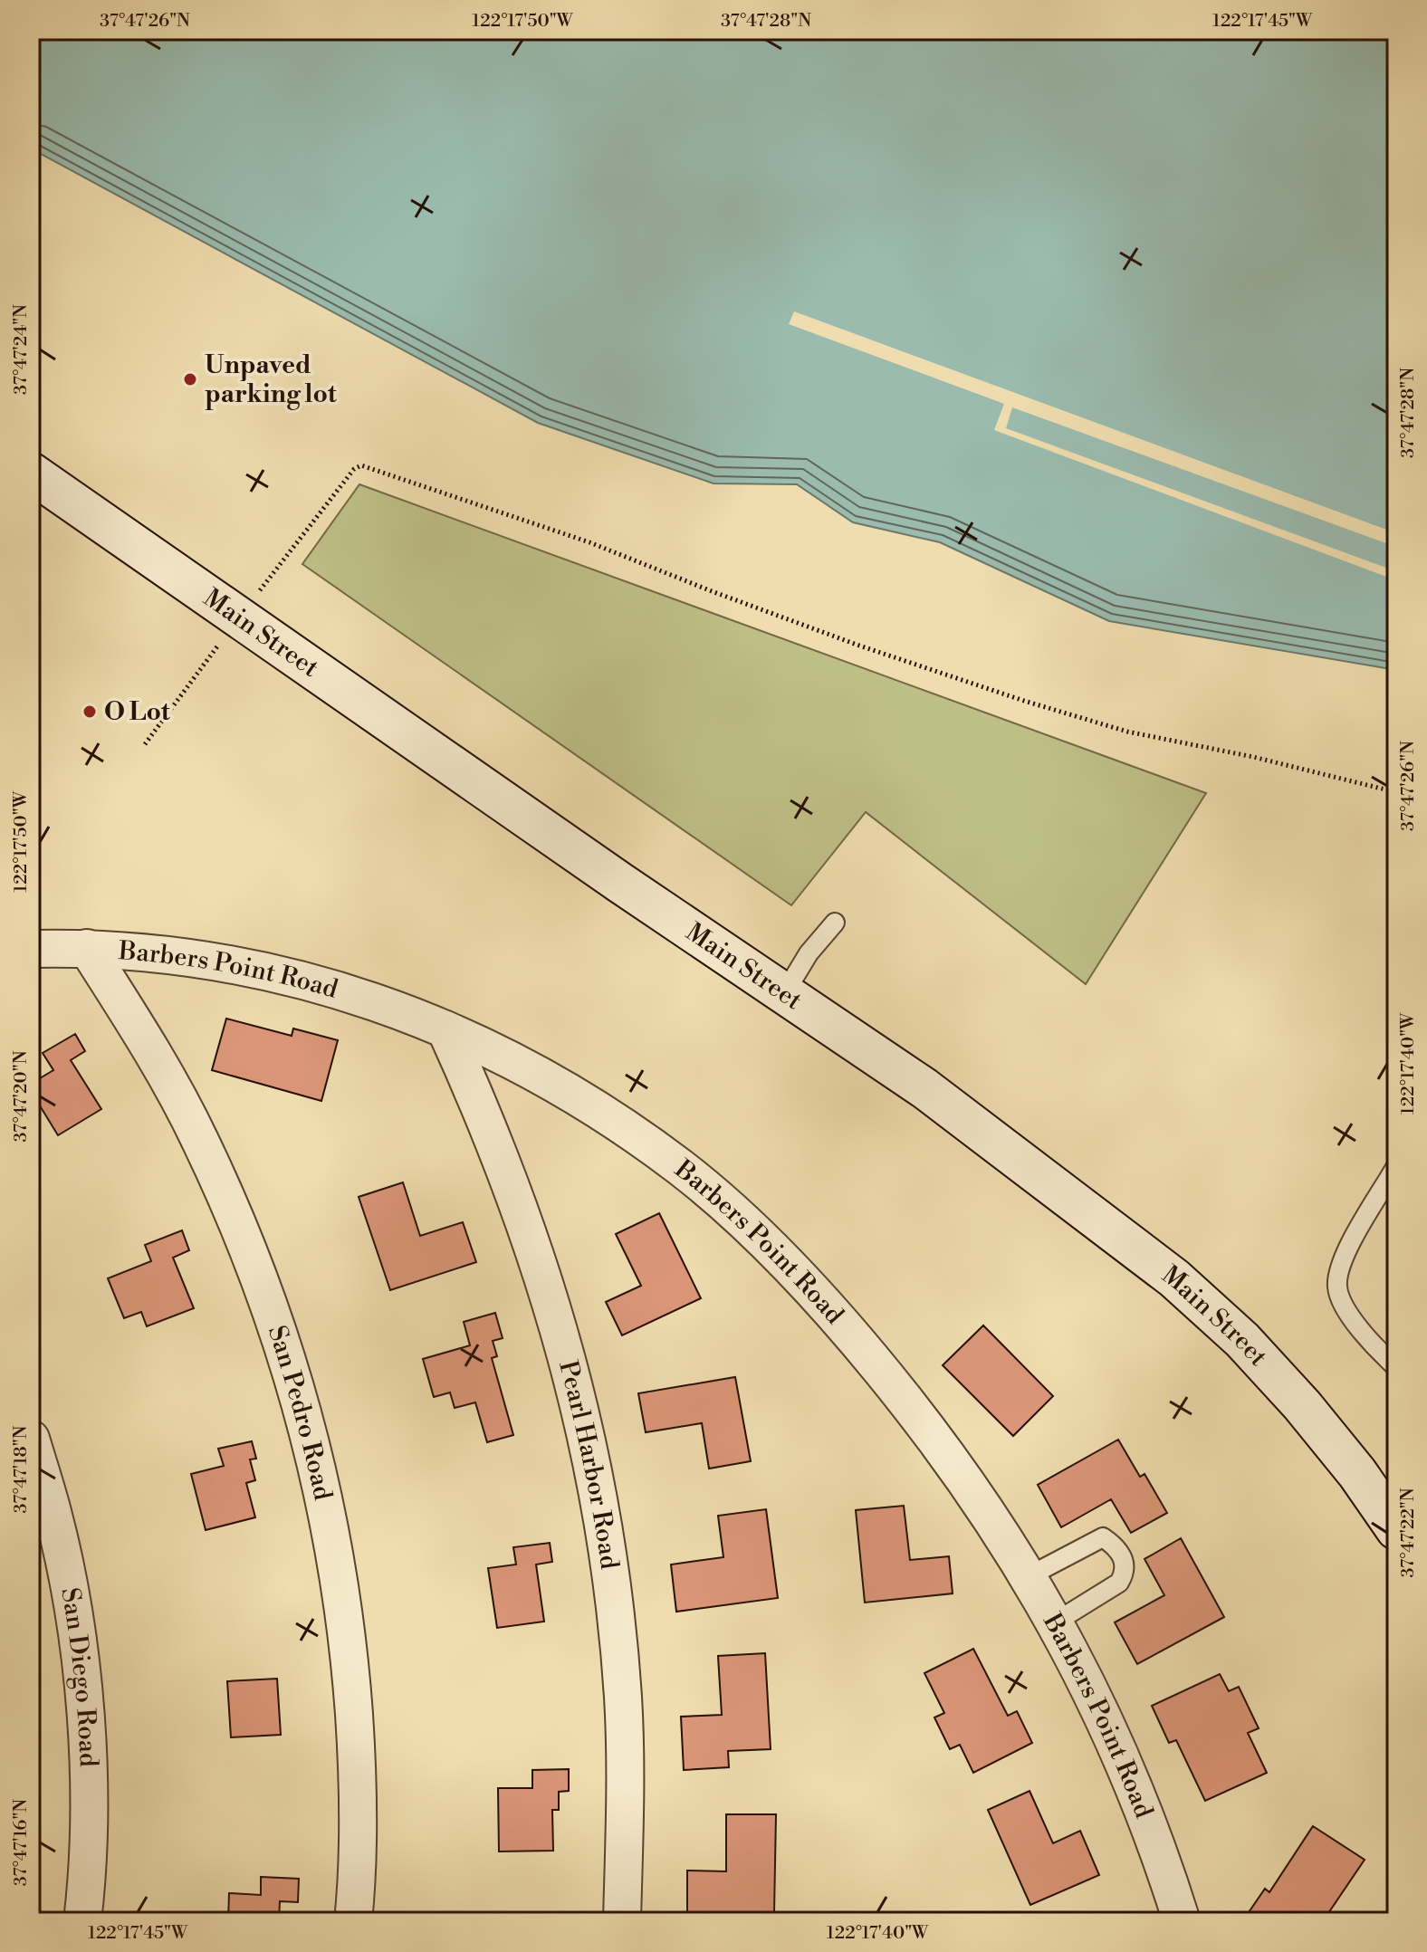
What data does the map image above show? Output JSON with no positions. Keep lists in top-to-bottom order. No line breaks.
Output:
{"streets":{"street":["Main Street","Barbers Point Road","San Pedro Road","Pearl Harbor Road","San Diego Road"]},"crossings":[["Barbers Point Road","San Pedro Road"],["Barbers Point Road","Pearl Harbor Road"]],"places":["Unpaved parking lot","O Lot"],"coordinates":["37°47'26\"N","122°17'50\"W","37°47'28\"N","122°17'45\"W","37°47'24\"N","122°17'40\"W","37°47'20\"N","37°47'18\"N","37°47'22\"N","37°47'16\"N"]}
